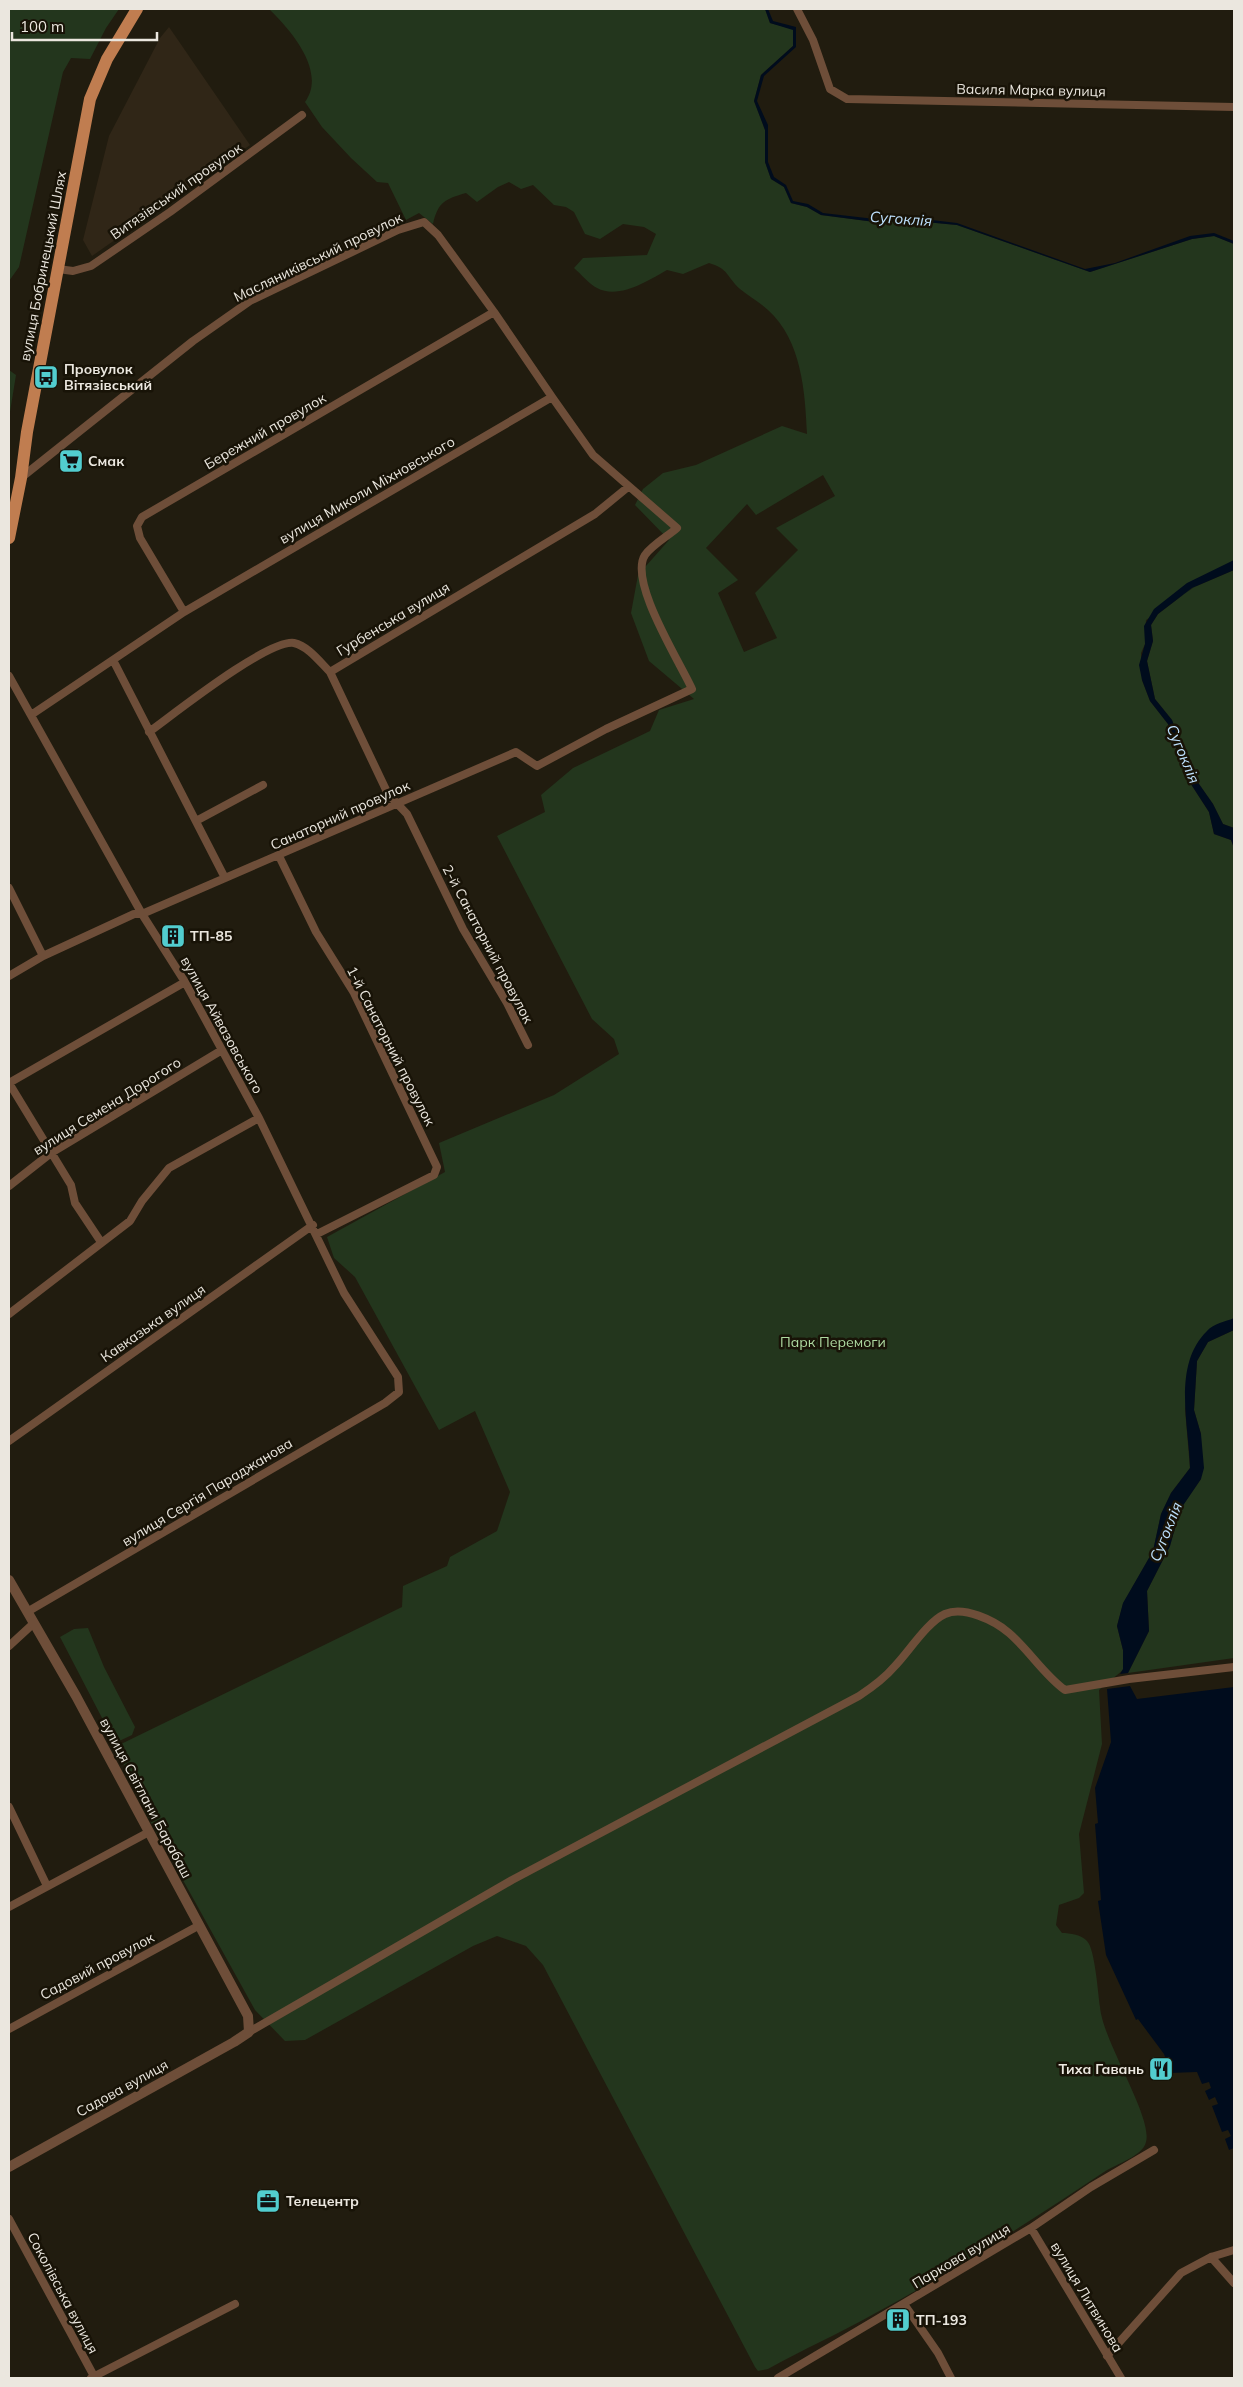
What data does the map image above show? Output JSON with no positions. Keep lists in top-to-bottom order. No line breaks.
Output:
{"streets":{"main road":["вулиця Бобринецький Шлях"],"street":["Василя Марка вулиця","Витязівський провулок","Масляниківський провулок","Бережний провулок","вулиця Миколи Міхновського","Гурбенська вулиця","Санаторний провулок","2-й Санаторний провулок","вулиця Айвазовського","1-й Санаторний провулок","вулиця Семена Дорогого","Кавказька вулиця","вулиця Сергія Параджанова","вулиця Світлани Барабаш","Садовий провулок","Садова вулиця","Паркова вулиця","Соколівська вулиця","вулиця Литвинова"]},"crossings":[["Витязівський провулок","вулиця Бобринецький Шлях"],["Масляниківський провулок","вулиця Бобринецький Шлях"],["Масляниківський провулок","Бережний провулок"],["Бережний провулок","вулиця Миколи Міхновського"],["вулиця Миколи Міхновського","вулиця Айвазовського"],["Гурбенська вулиця","Санаторний провулок"],["Гурбенська вулиця","2-й Санаторний провулок"],["Санаторний провулок","2-й Санаторний провулок"],["Санаторний провулок","вулиця Айвазовського"],["Санаторний провулок","1-й Санаторний провулок"],["вулиця Айвазовського","1-й Санаторний провулок"],["вулиця Айвазовського","вулиця Семена Дорогого"],["вулиця Айвазовського","Кавказька вулиця"],["вулиця Айвазовського","вулиця Сергія Параджанова"],["вулиця Сергія Параджанова","вулиця Світлани Барабаш"],["вулиця Світлани Барабаш","Садовий провулок"],["вулиця Світлани Барабаш","Садова вулиця"],["Паркова вулиця","вулиця Литвинова"]],"water":["Сугоклія"],"parks":["Парк Перемоги"],"places":{"bus stop":["Провулок Вітязівський"],"supermarket":["Смак"],"building":["ТП-85","ТП-193"],"restaurant":["Тиха Гавань"],"office":["Телецентр"]},"scale_bar":"100 m"}
